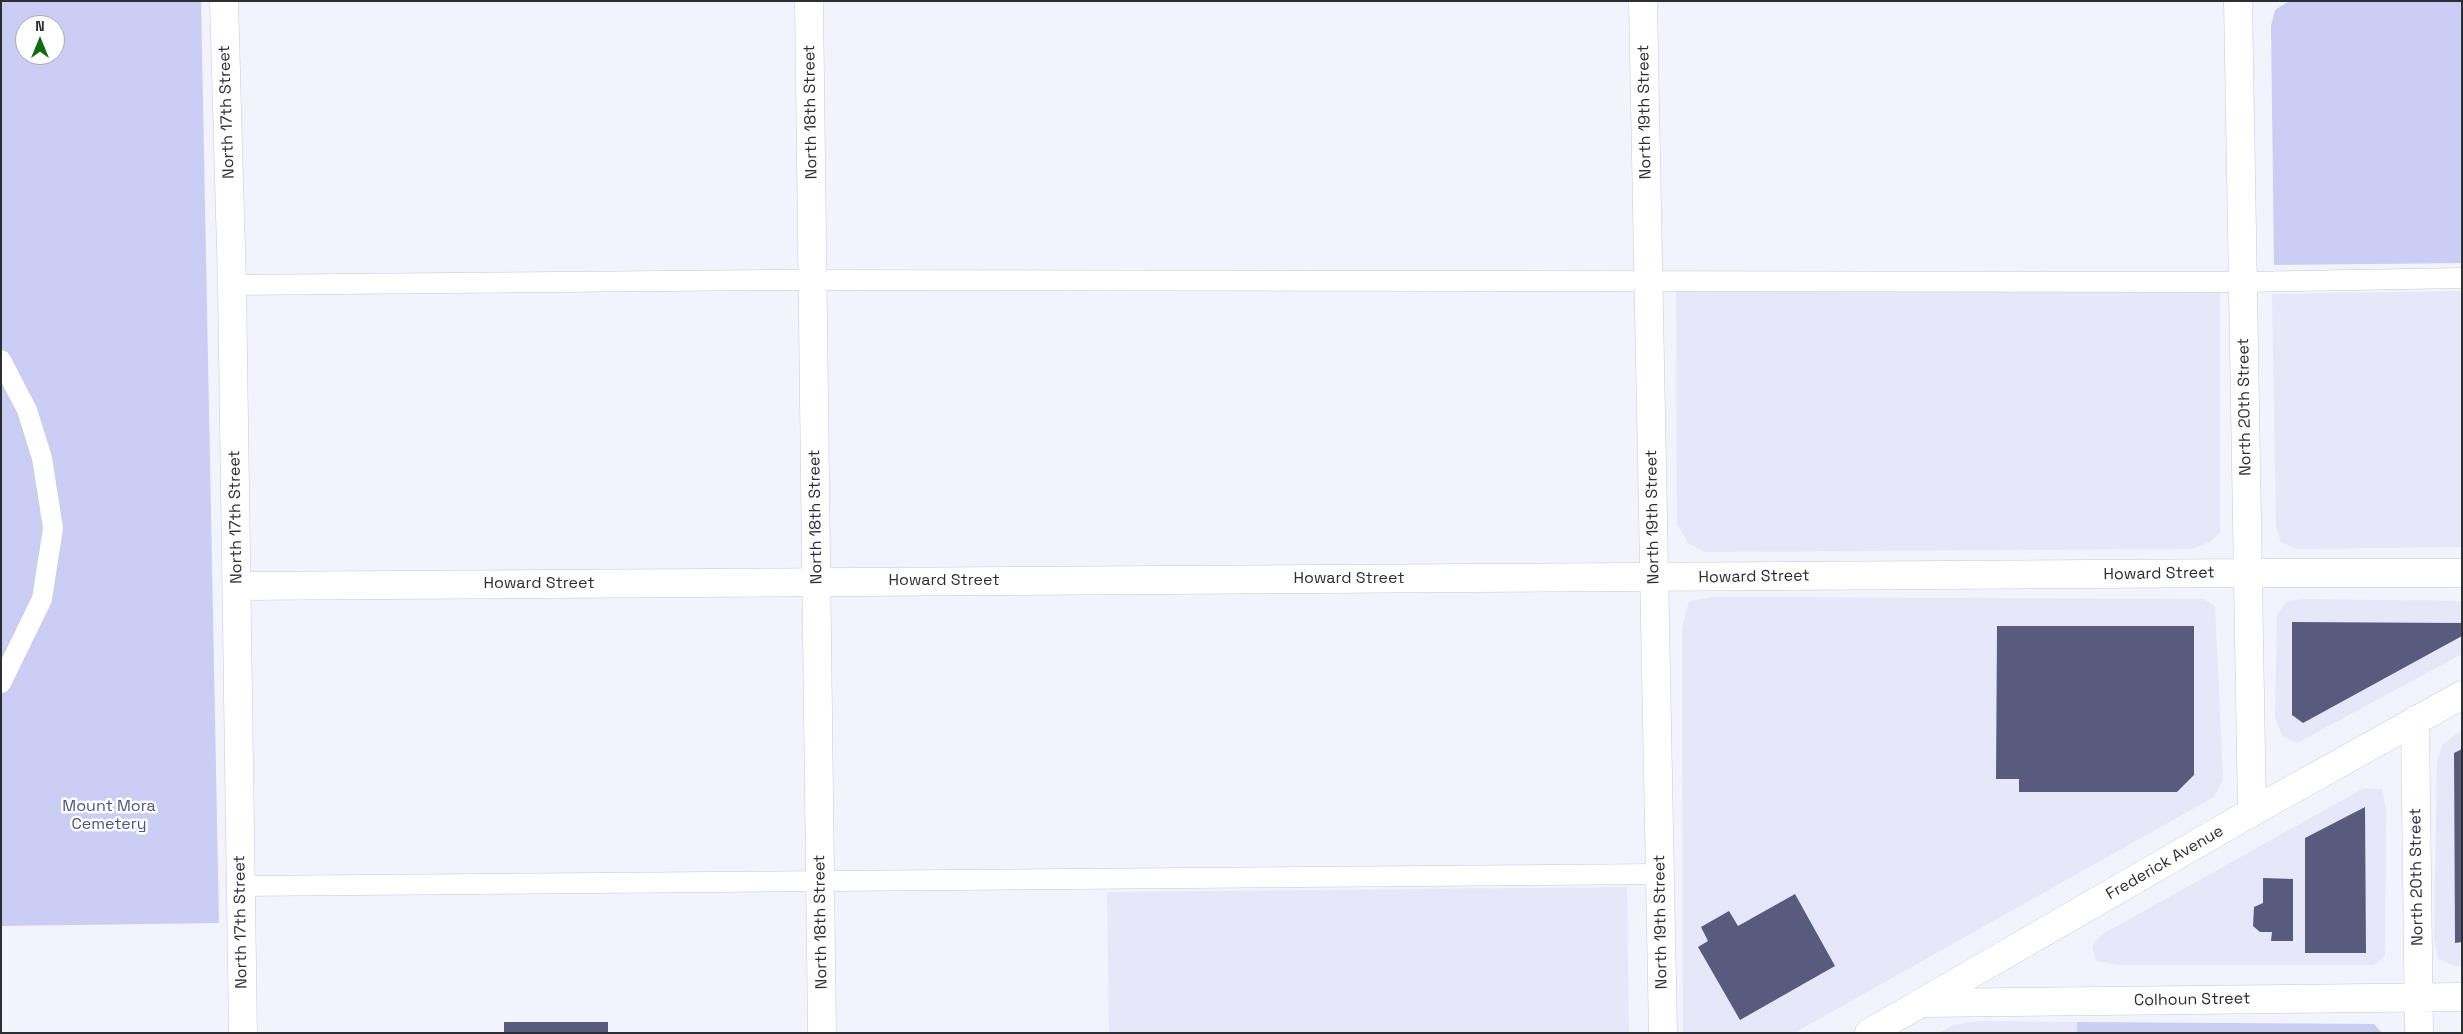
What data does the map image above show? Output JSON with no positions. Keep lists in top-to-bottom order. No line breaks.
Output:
{"streets":{"street":["North 17th Street","North 18th Street","North 19th Street","North 20th Street","Howard Street","Frederick Avenue","Colhoun Street"]},"crossings":[["North 17th Street","Howard Street"],["North 18th Street","Howard Street"],["North 19th Street","Howard Street"],["North 20th Street","Howard Street"],["North 20th Street","Frederick Avenue"],["North 20th Street","Colhoun Street"],["Frederick Avenue","Colhoun Street"]],"parks":["Mount Mora Cemetery"],"north":"top"}
